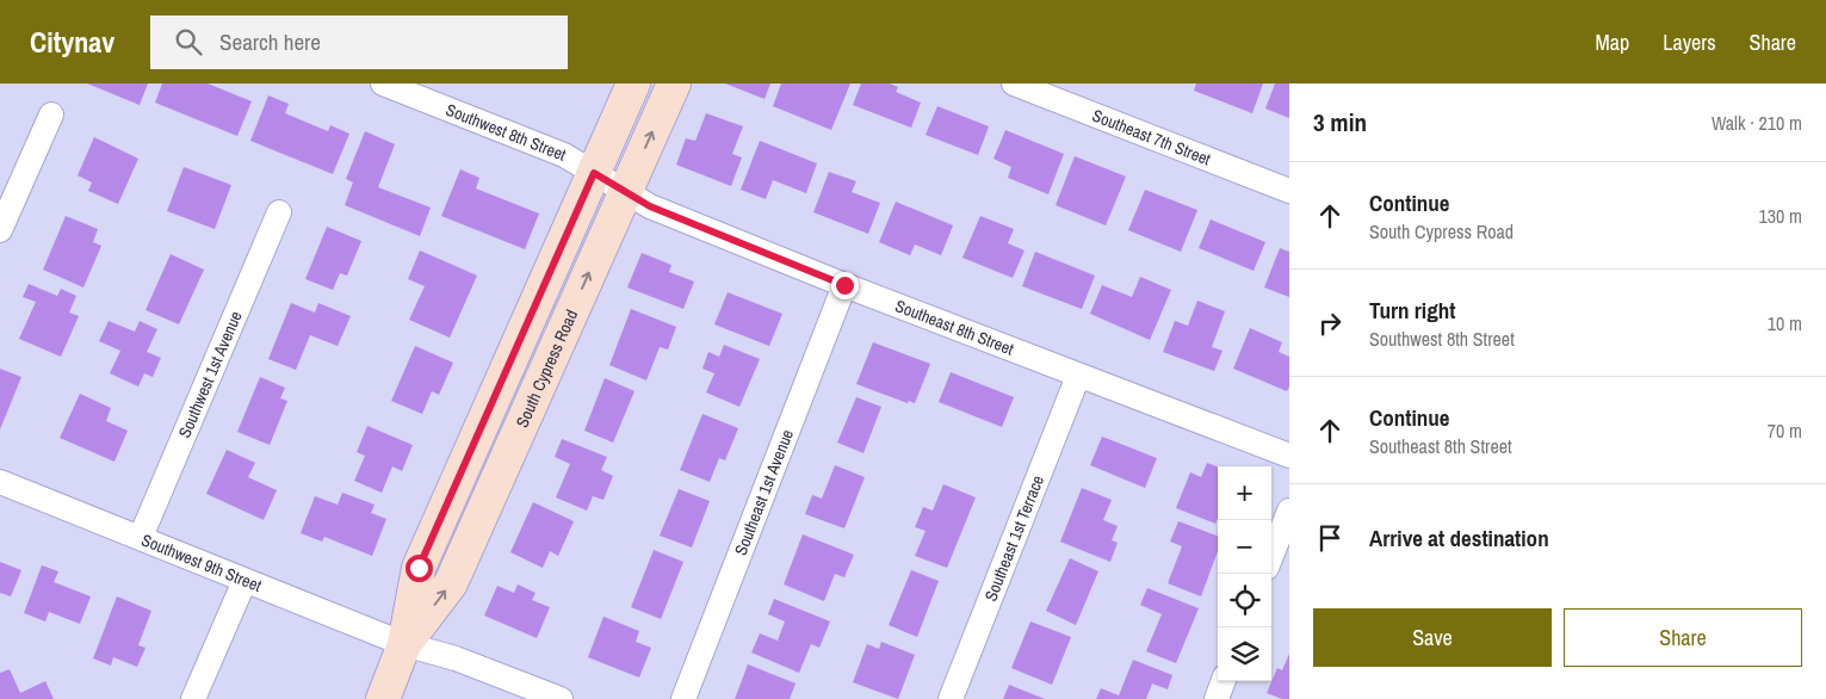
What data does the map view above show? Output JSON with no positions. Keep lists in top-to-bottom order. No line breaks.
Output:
{"streets":{"street":["Southwest 8th Street","Southeast 7th Street","Southeast 8th Street","South Cypress Road","Southwest 1st Avenue","Southeast 1st Avenue","Southeast 1st Terrace","Southwest 9th Street"]},"crossings":[["Southwest 8th Street","Southeast 8th Street"],["Southwest 8th Street","South Cypress Road"],["Southeast 8th Street","South Cypress Road"],["Southeast 8th Street","Southeast 1st Avenue"],["Southeast 8th Street","Southeast 1st Terrace"],["South Cypress Road","Southwest 9th Street"],["Southwest 1st Avenue","Southwest 9th Street"]],"page":{"header":"Citynav","search":"Search here","nav":["Map","Layers","Share"],"heading":["3 min","Walk · 210 m"],"list":[["Continue","South Cypress Road","130 m"],["Turn right","Southwest 8th Street","10 m"],["Continue","Southeast 8th Street","70 m"],"Arrive at destination"],"map_buttons":["+","−"],"buttons":["Save","Share"]}}
